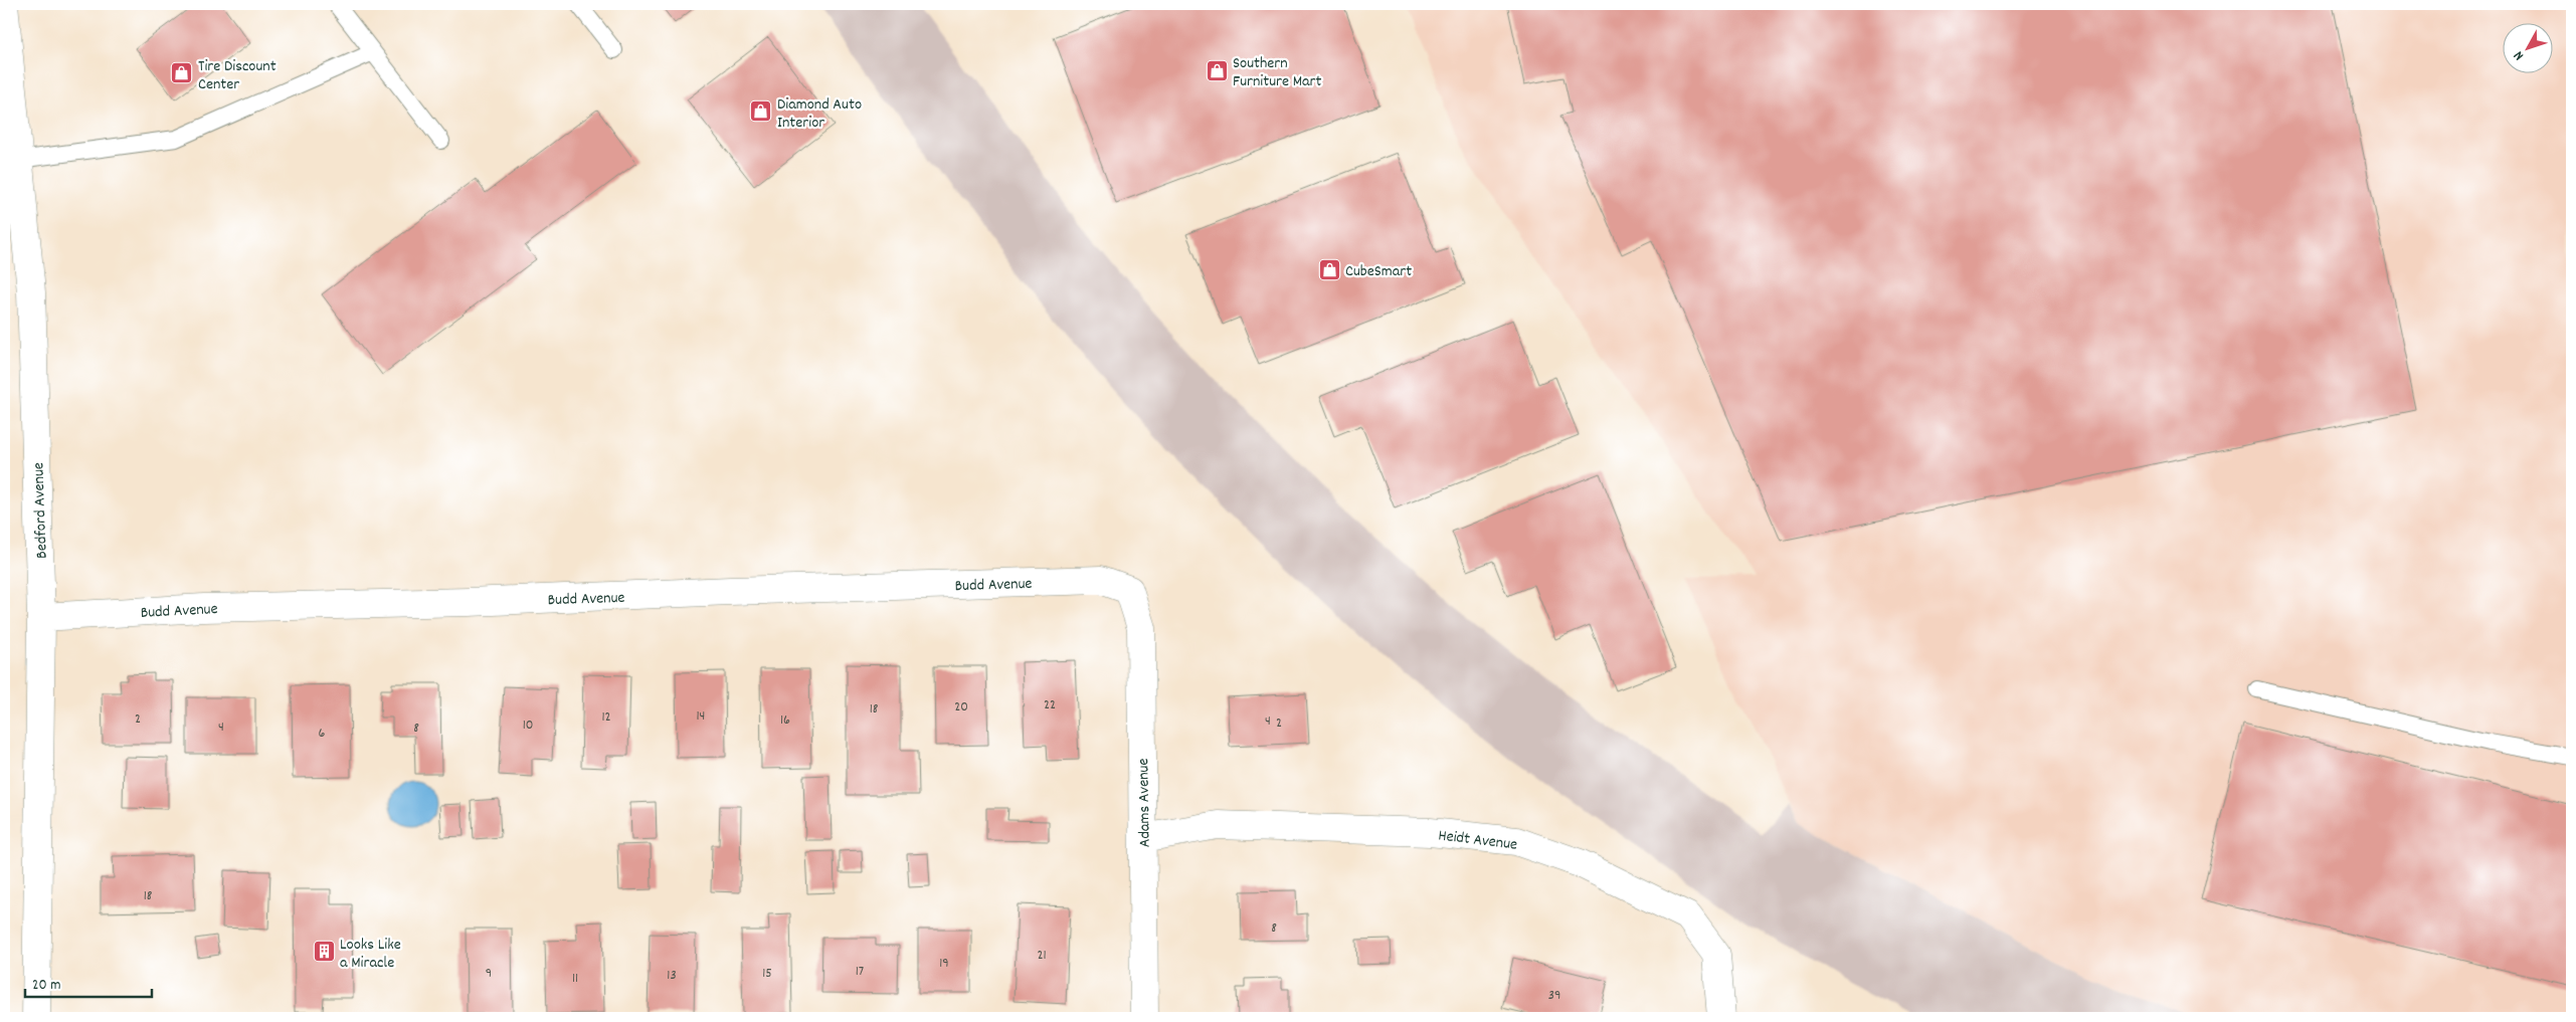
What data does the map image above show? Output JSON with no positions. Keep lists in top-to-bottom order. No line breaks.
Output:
{"streets":{"street":["Bedford Avenue","Budd Avenue","Adams Avenue","Heidt Avenue"]},"crossings":[["Bedford Avenue","Budd Avenue"],["Budd Avenue","Adams Avenue"],["Adams Avenue","Heidt Avenue"]],"places":{"shop":["Southern Furniture Mart","Tire Discount Center","Diamond Auto Interior","CubeSmart"],"building":["Looks Like a Miracle"]},"house_numbers":["22","20","18","14","12","2","16","4","2","10","4","8","6","18","8","21","19","17","9","15","13","11","39"],"scale_bar":"20 m","north":"bottom left"}
